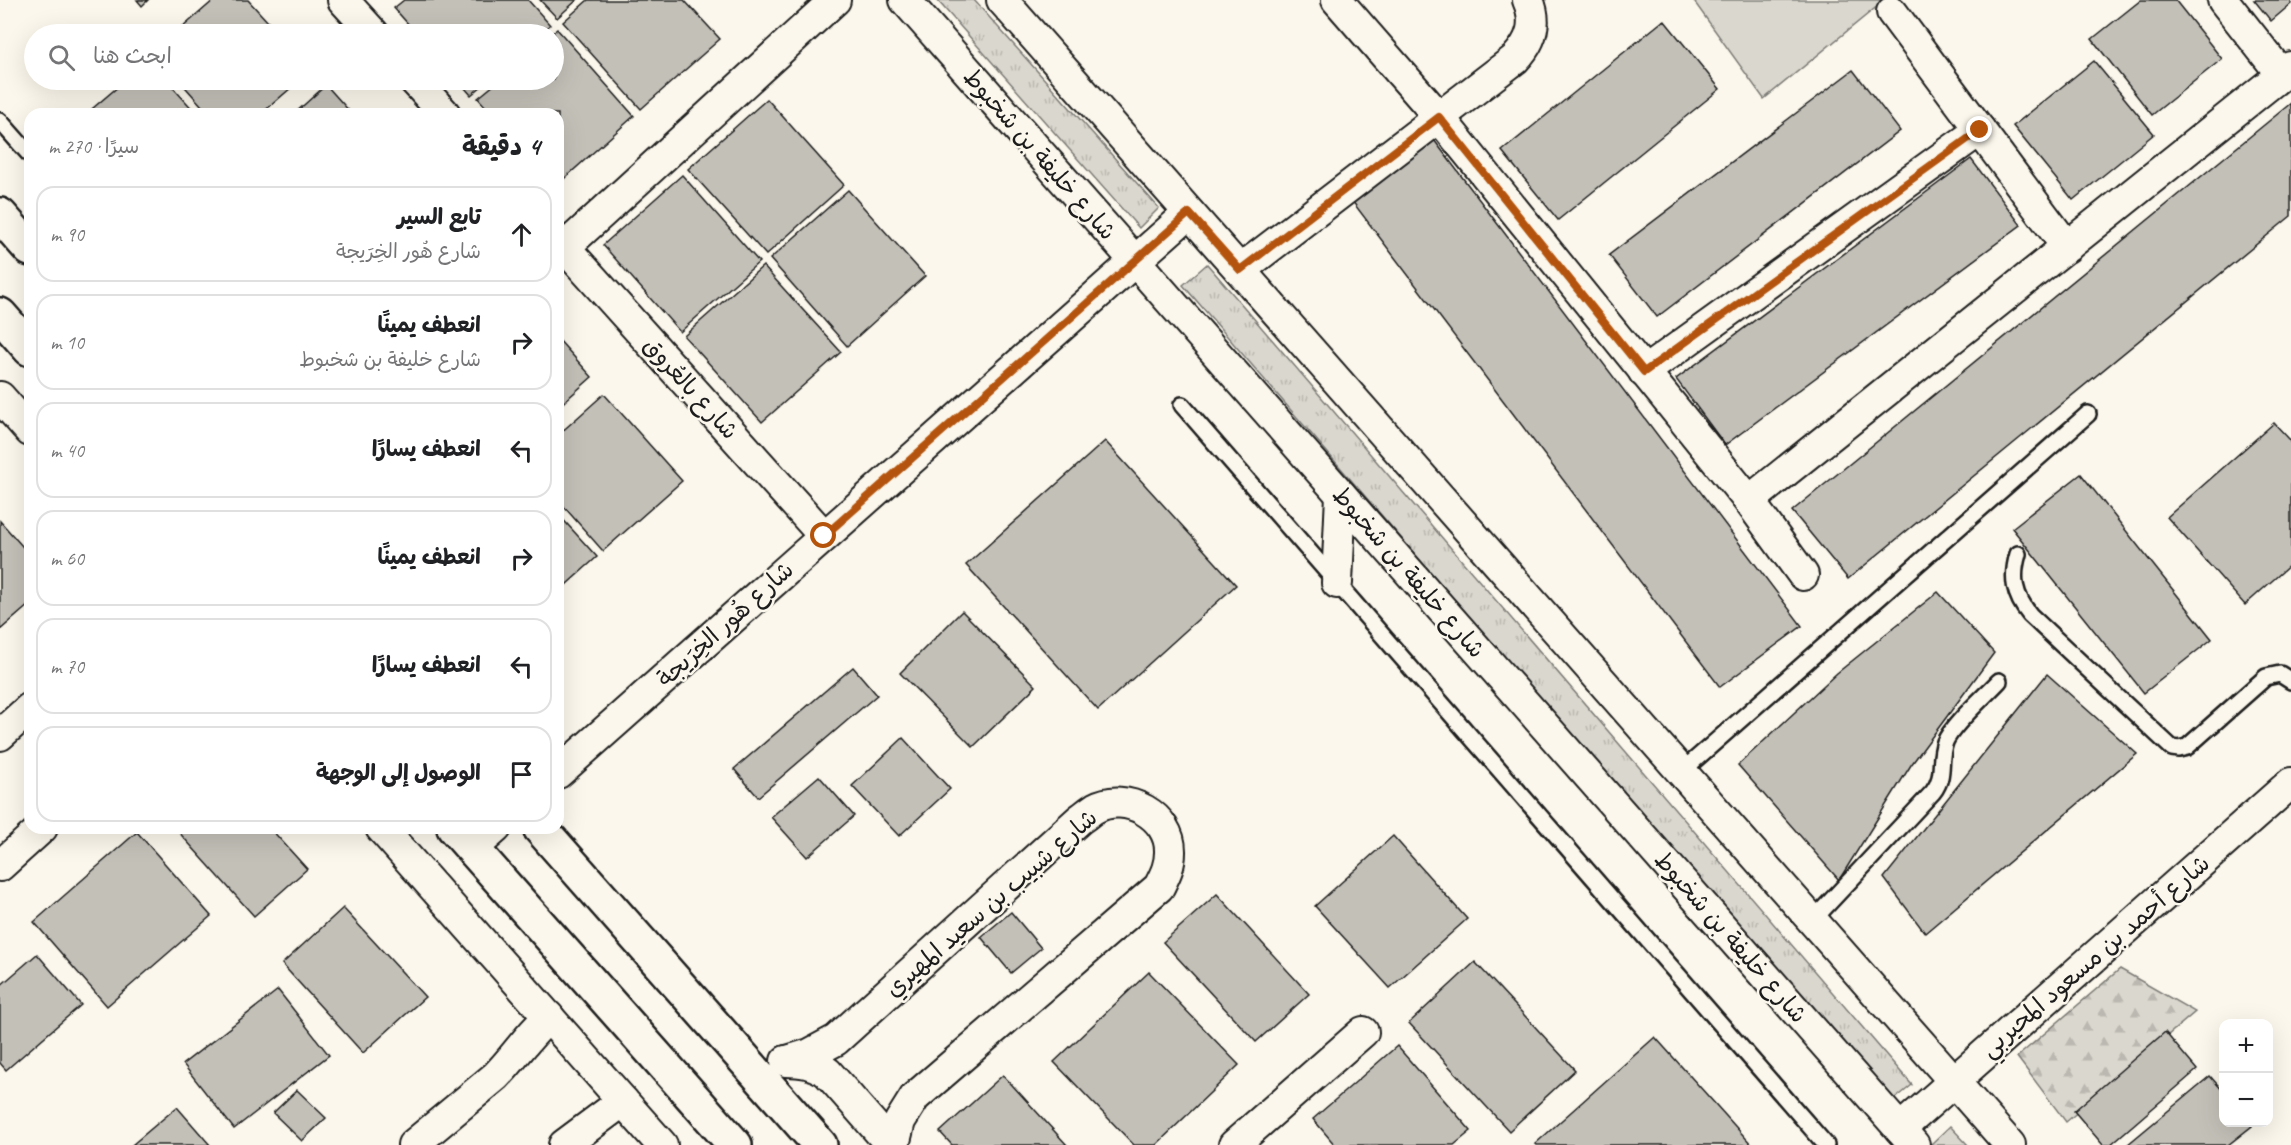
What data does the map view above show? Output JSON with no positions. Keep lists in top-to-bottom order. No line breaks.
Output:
{"streets":{"street":["شارع خليفة بن شخبوط","شارع بالعُروق","شارع هُور الخِرَيجة","شارع شبيب بن سعيد المهيري","شارع أحمد بن مسعود المحيربي"]},"crossings":[["شارع خليفة بن شخبوط","شارع هُور الخِرَيجة"],["شارع خليفة بن شخبوط","شارع أحمد بن مسعود المحيربي"],["شارع بالعُروق","شارع هُور الخِرَيجة"]],"page":{"search":"ابحث هنا","heading":["4 دقيقة","سيرًا · 270 m"],"list":[["تابع السير","شارع هُور الخِرَيجة","90 m"],["انعطف يمينًا","شارع خليفة بن شخبوط","10 m"],["انعطف يسارًا","40 m"],["انعطف يمينًا","60 m"],["انعطف يسارًا","70 m"],"الوصول إلى الوجهة"],"map_buttons":["+","−"]}}
